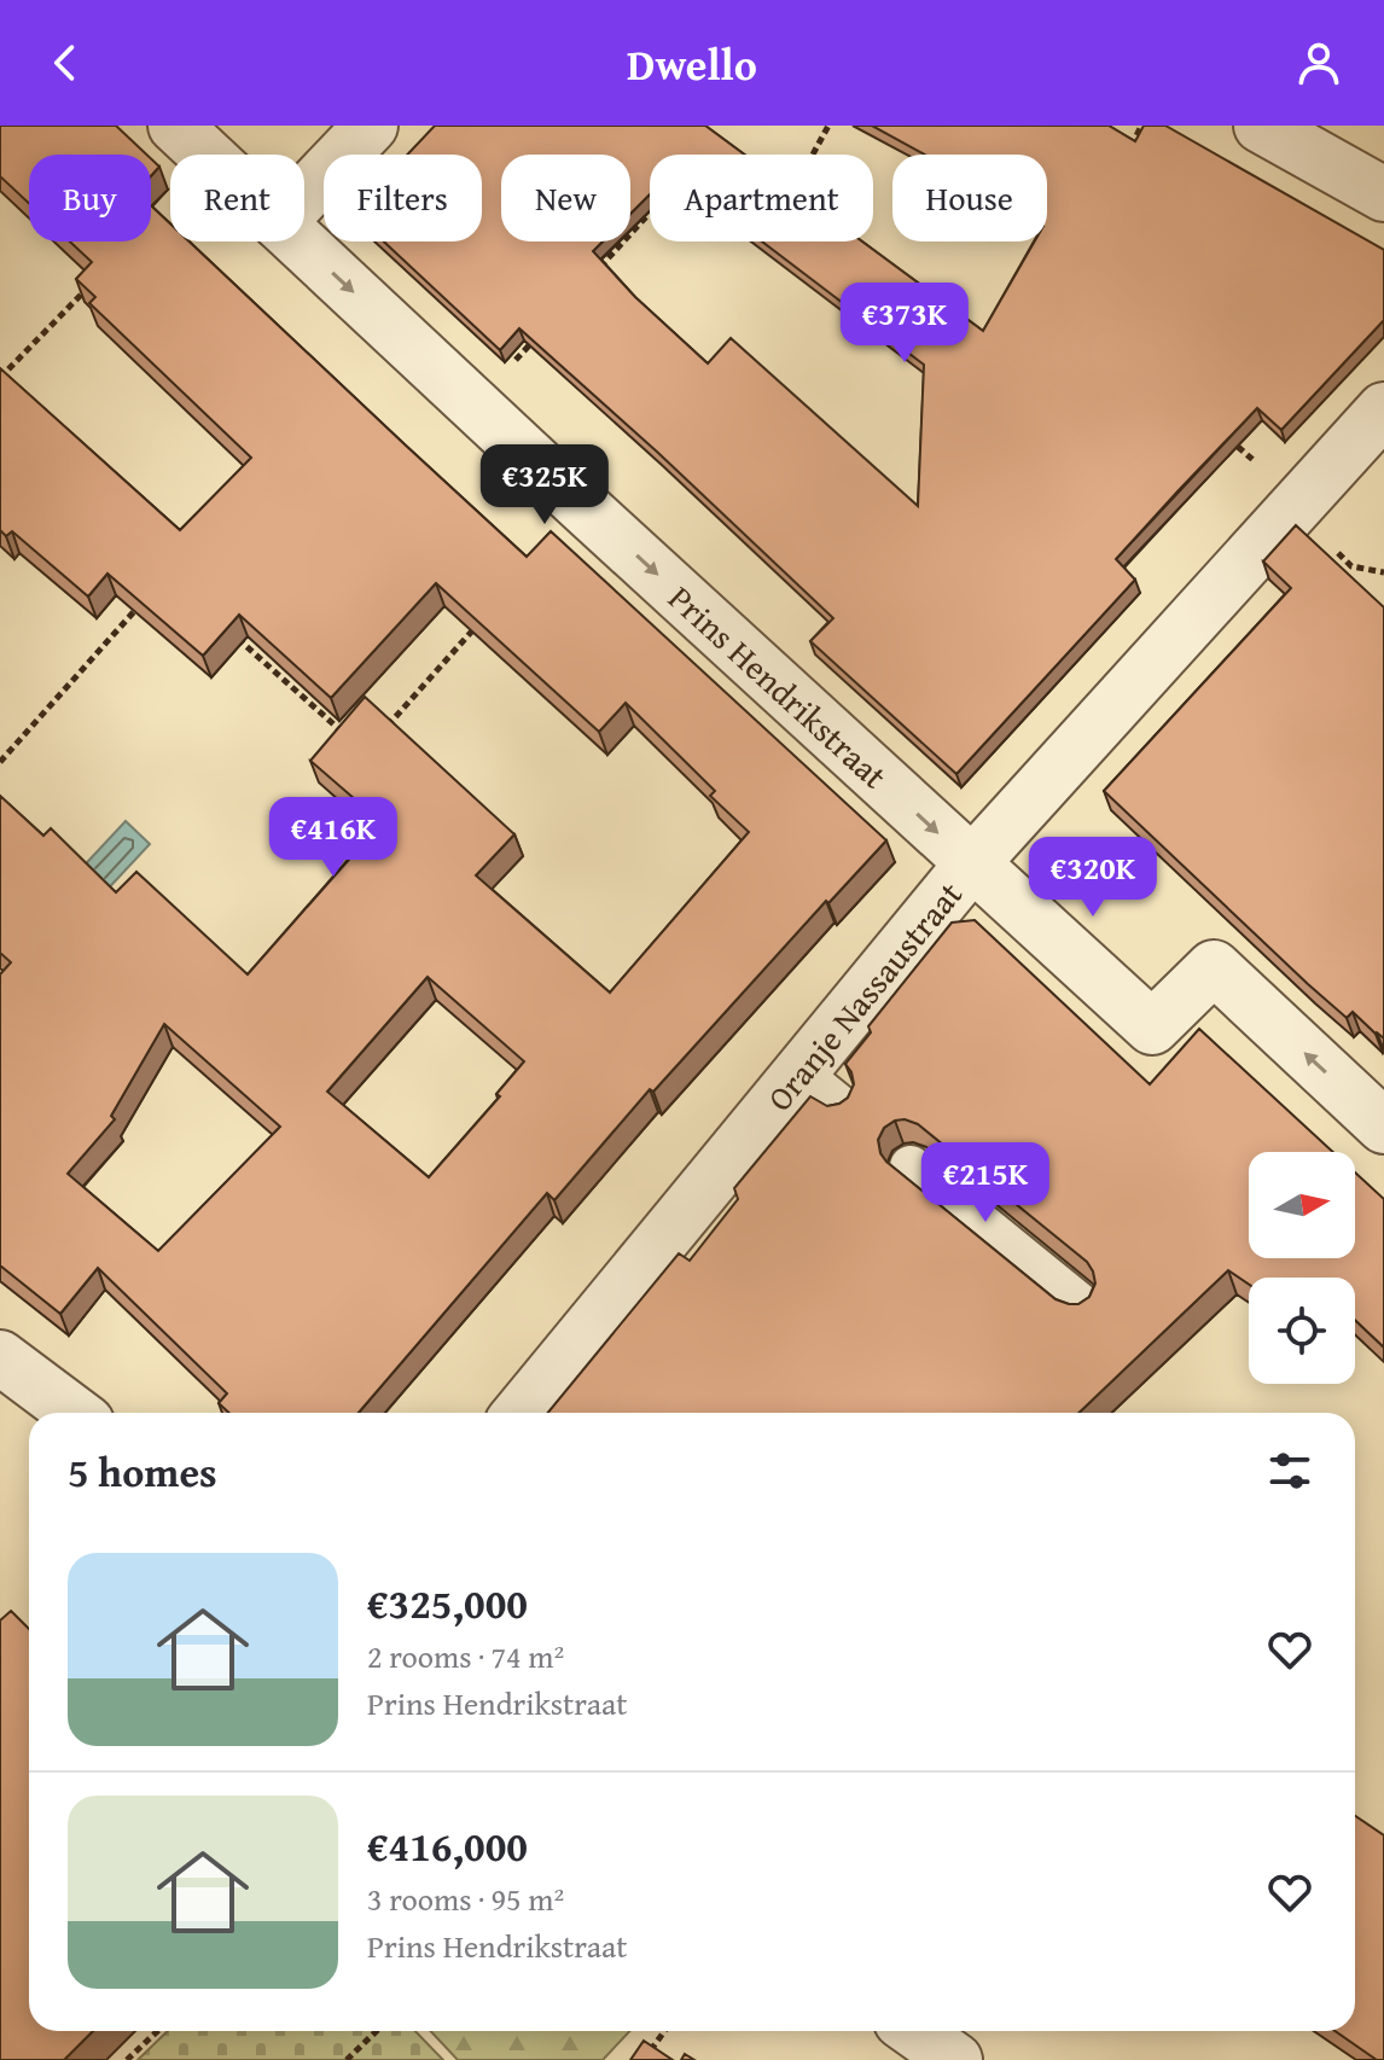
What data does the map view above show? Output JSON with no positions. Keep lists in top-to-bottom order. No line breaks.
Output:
{"streets":{"street":["Prins Hendrikstraat","Oranje Nassaustraat"]},"crossings":[["Prins Hendrikstraat","Oranje Nassaustraat"]],"north":"right","page":{"header":"Dwello","chip":["Buy","Rent","Filters","New","Apartment","House"],"price":["€373K","€325K","€416K","€320K","€215K"],"heading":"5 homes","list":[{"name":"€325,000","note":"2 rooms · 74 m² · Prins Hendrikstraat"},{"name":"€416,000","note":"3 rooms · 95 m² · Prins Hendrikstraat"}]}}
